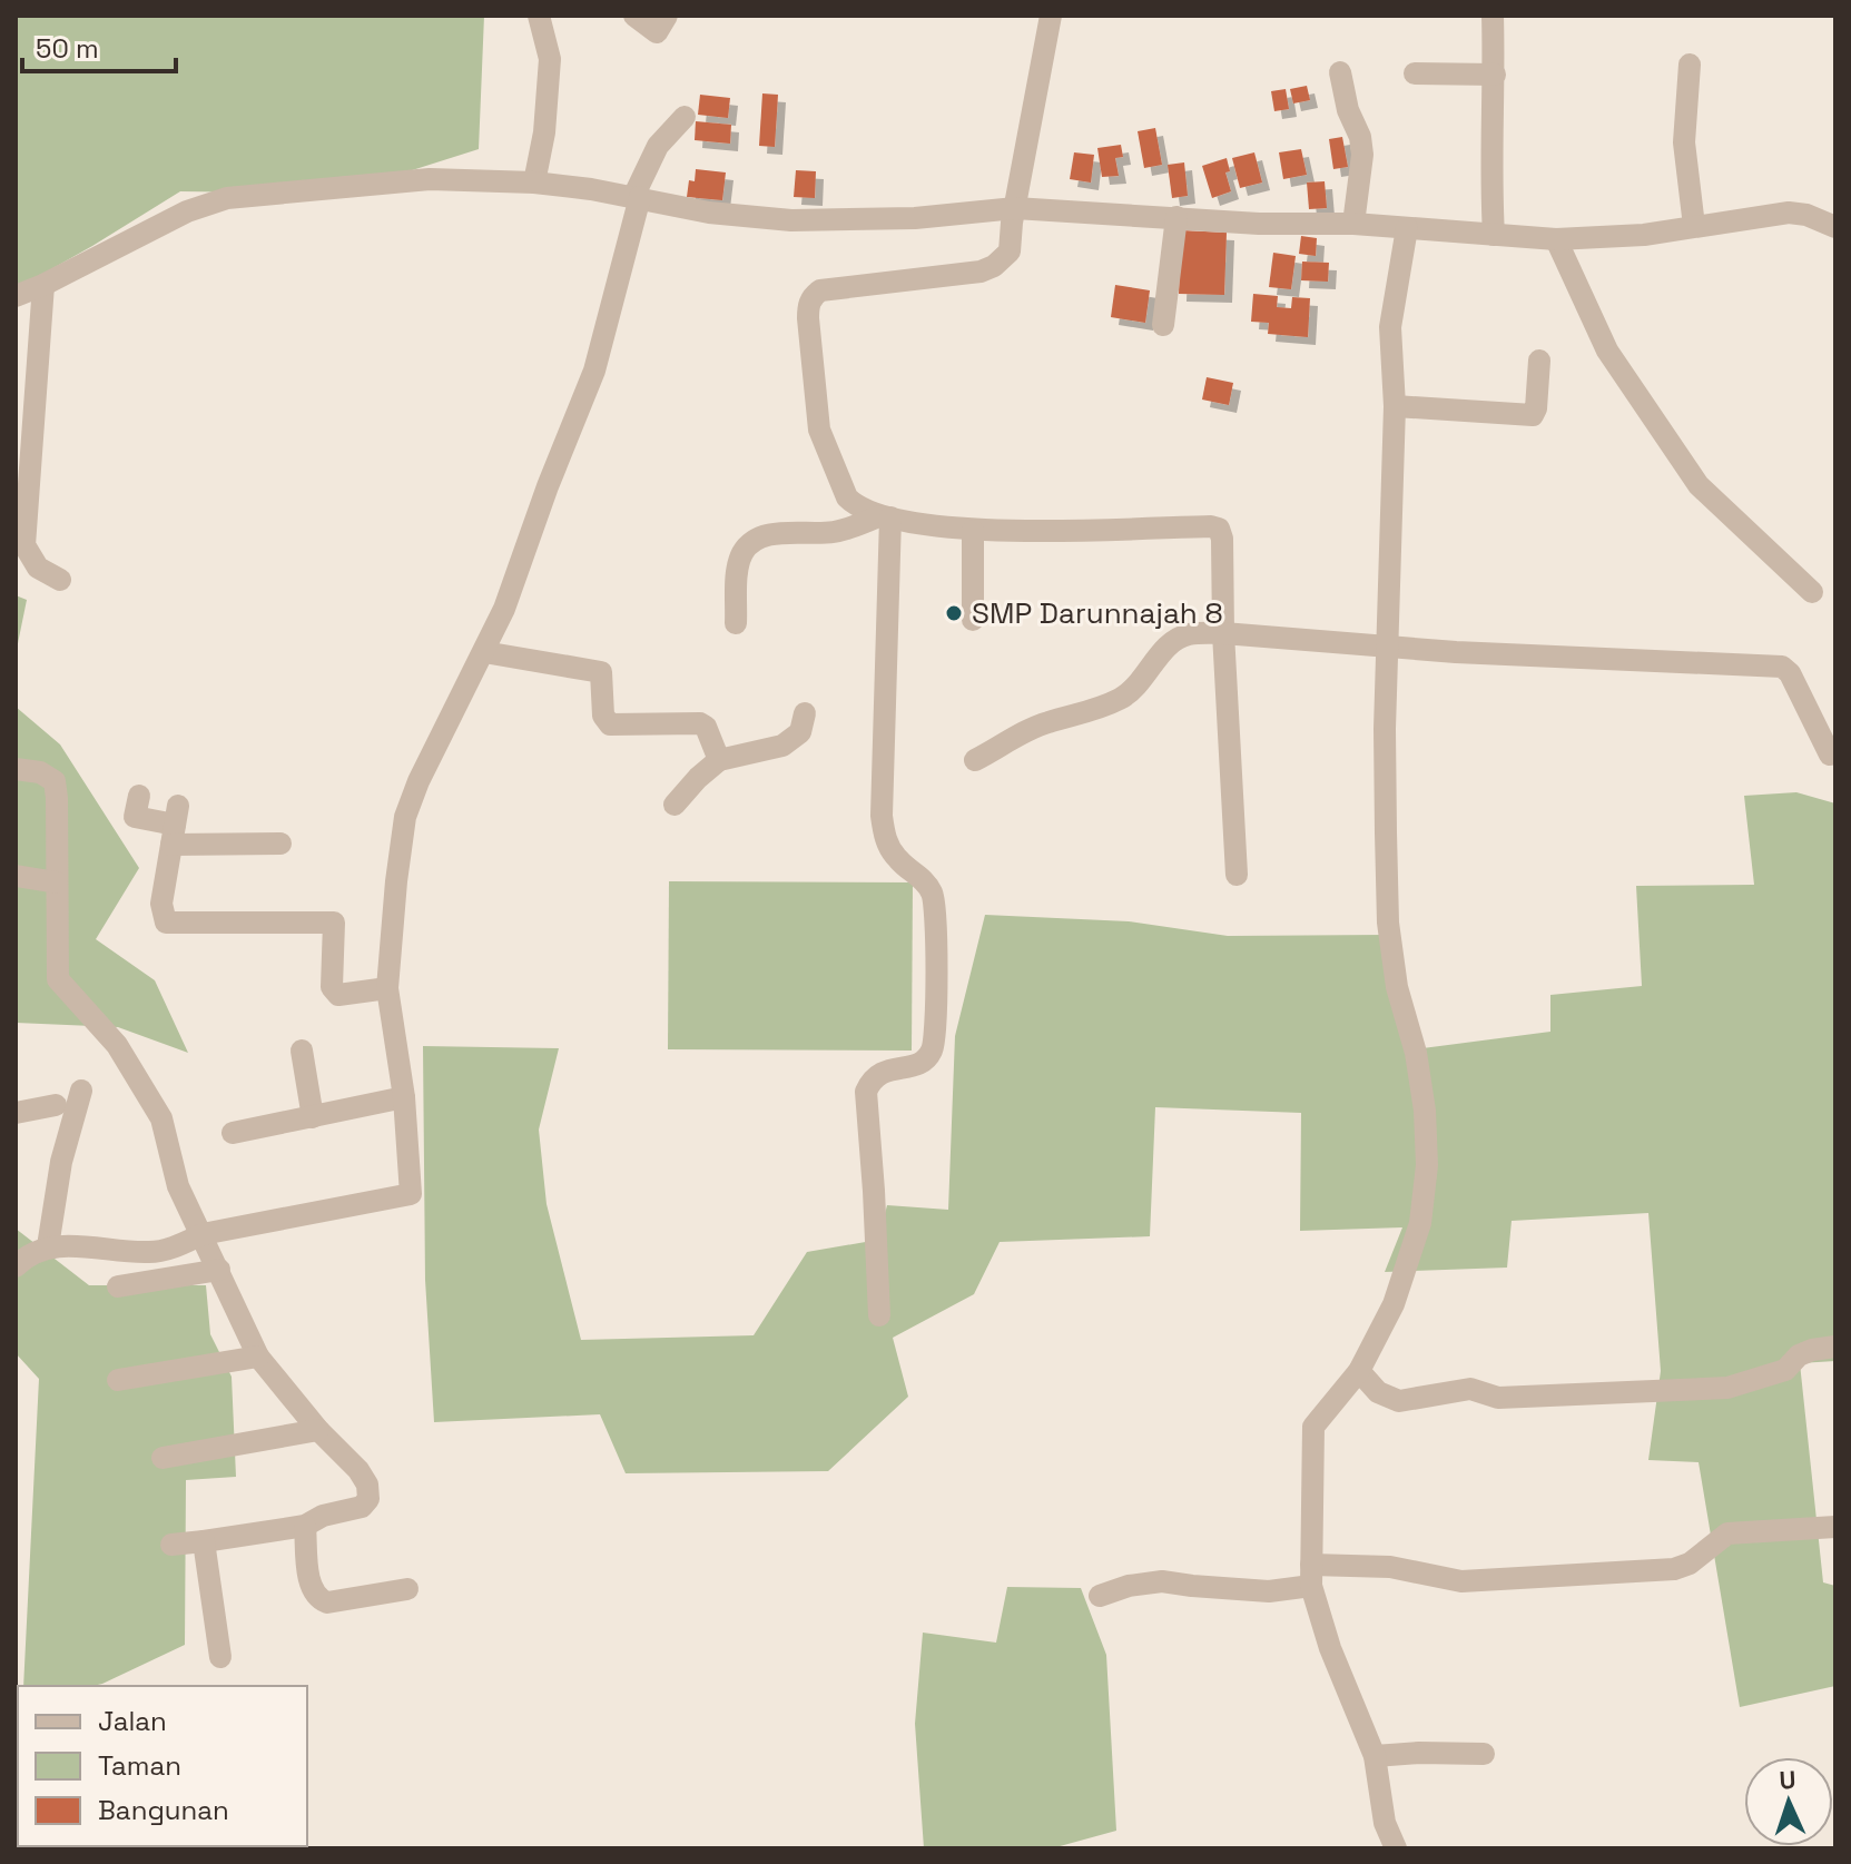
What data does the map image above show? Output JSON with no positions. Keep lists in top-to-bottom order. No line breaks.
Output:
{"places":["SMP Darunnajah 8"],"legend":["Jalan","Taman","Bangunan"],"scale_bar":"50 m","north":"top"}
